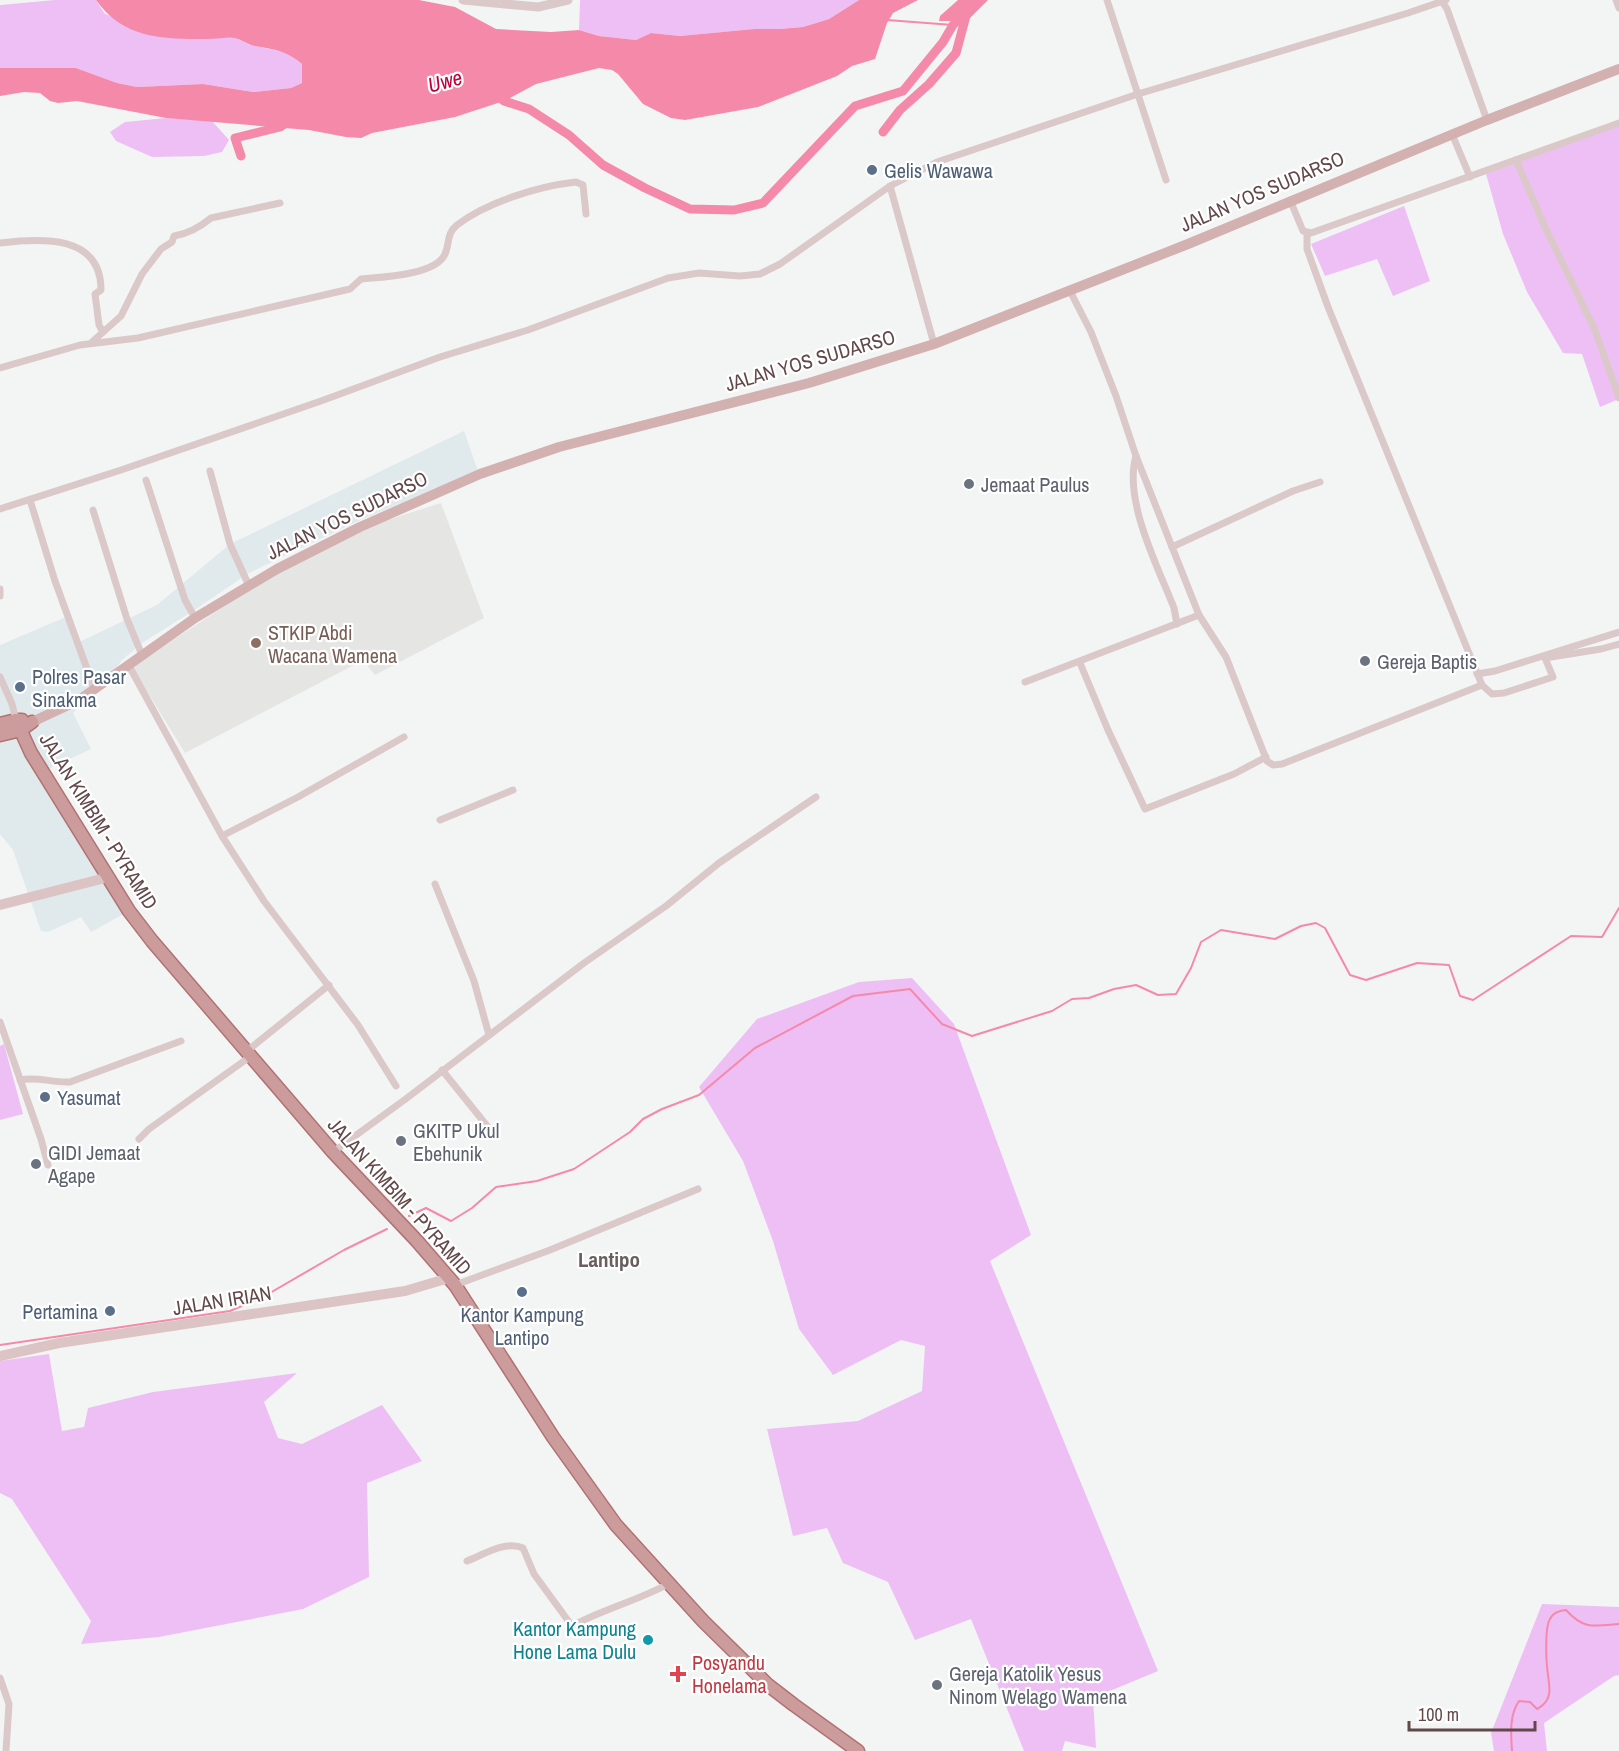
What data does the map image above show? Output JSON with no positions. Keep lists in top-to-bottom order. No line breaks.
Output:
{"streets":{"highway":["JALAN YOS SUDARSO","JALAN KIMBIM - PYRAMID"],"main road":["JALAN IRIAN"]},"crossings":[["JALAN YOS SUDARSO","JALAN KIMBIM - PYRAMID"],["JALAN KIMBIM - PYRAMID","JALAN IRIAN"]],"districts":["Lantipo"],"water":["Uwe"],"places":{"other":["Gelis Wawawa","Jemaat Paulus","STKIP Abdi Wacana Wamena","Gereja Baptis","Polres Pasar Sinakma","Yasumat","GKITP Ukul Ebehunik","GIDI Jemaat Agape","Kantor Kampung Lantipo","Pertamina","Kantor Kampung Hone Lama Dulu","Gereja Katolik Yesus Ninom Welago Wamena"],"health":["Posyandu Honelama"]},"scale_bar":"100 m"}
